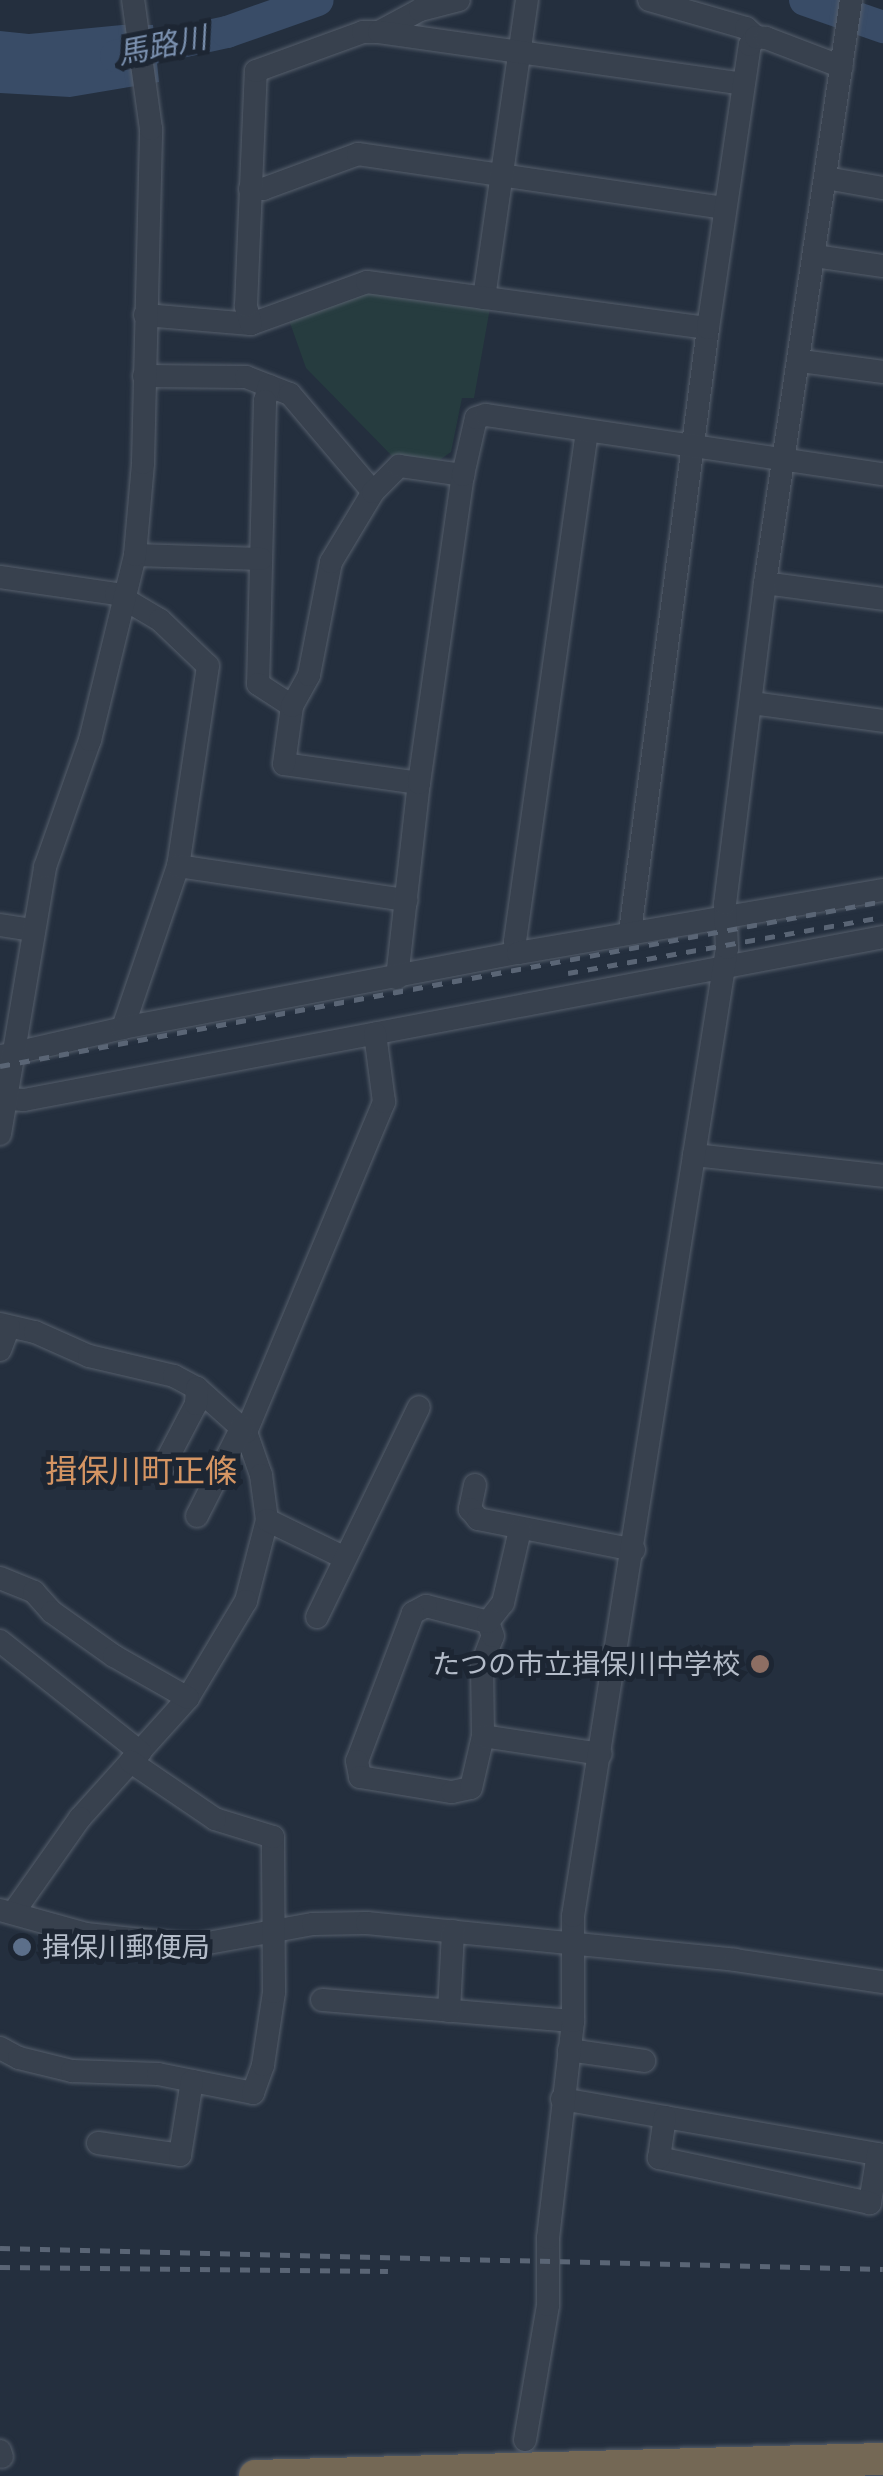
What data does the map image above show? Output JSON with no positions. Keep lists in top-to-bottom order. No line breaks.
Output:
{"districts":["揖保川町正條"],"water":["馬路川"],"places":["たつの市立揖保川中学校","揖保川郵便局"]}
